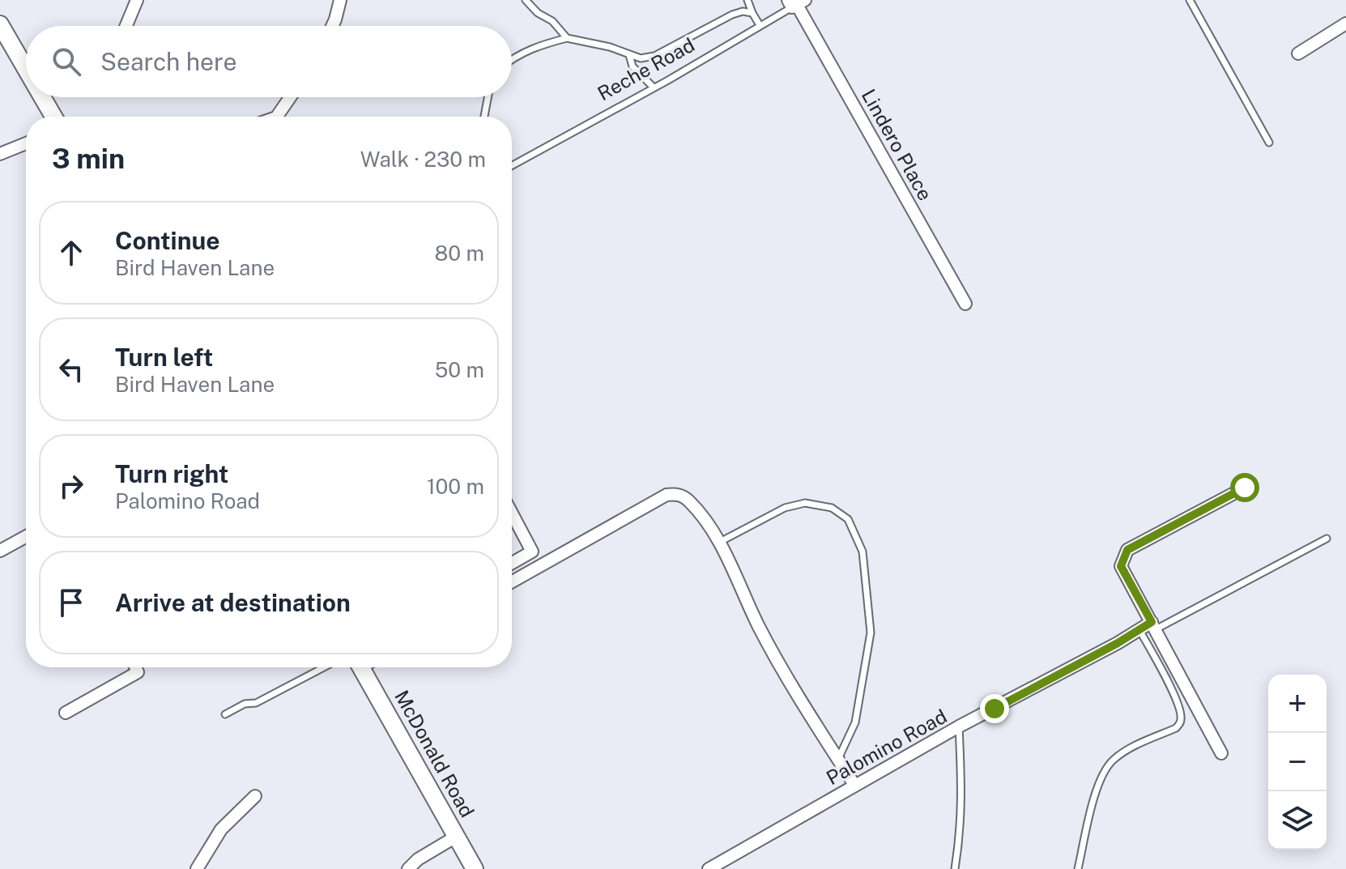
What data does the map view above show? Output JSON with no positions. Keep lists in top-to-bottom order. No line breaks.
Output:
{"streets":{"street":["Lindero Place","Palomino Road","McDonald Road"],"lane":["Reche Road"]},"crossings":[["Reche Road","Lindero Place"]],"page":{"search":"Search here","heading":["3 min","Walk · 230 m"],"list":[["Continue","Bird Haven Lane","80 m"],["Turn left","Bird Haven Lane","50 m"],["Turn right","Palomino Road","100 m"],"Arrive at destination"],"map_buttons":["+","−"]}}
